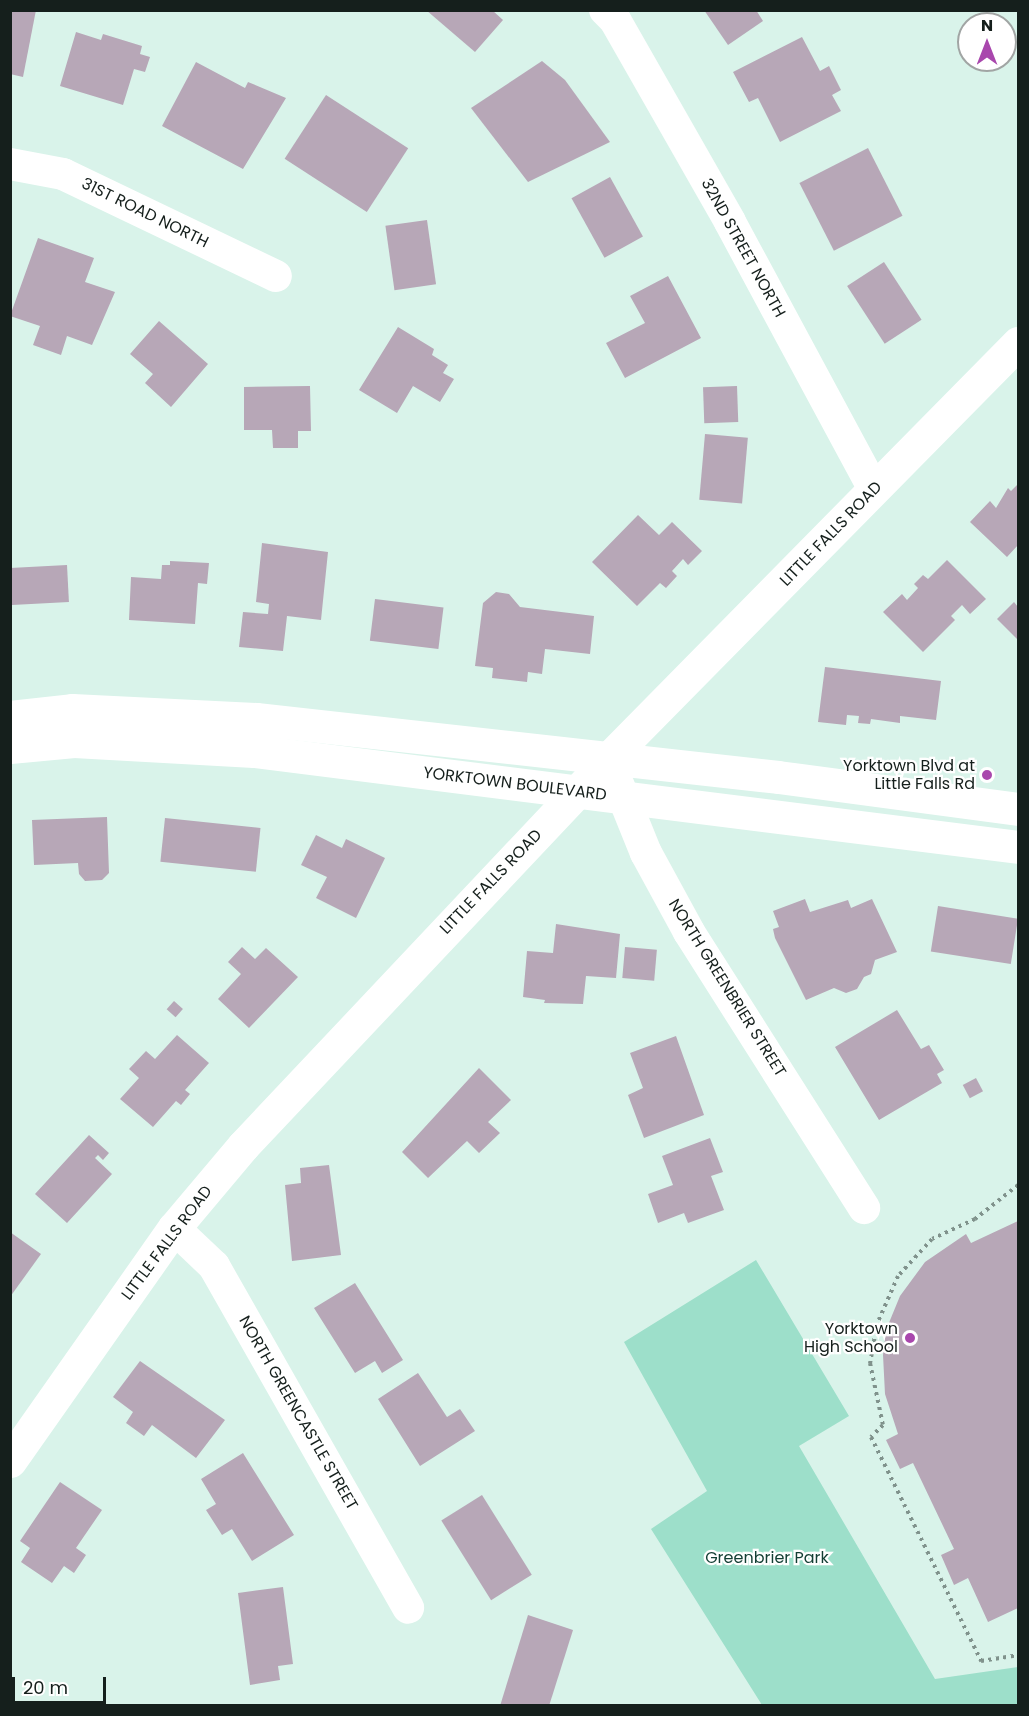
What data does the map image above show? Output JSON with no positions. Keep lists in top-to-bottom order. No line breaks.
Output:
{"streets":{"street":["31ST ROAD NORTH","32ND STREET NORTH","LITTLE FALLS ROAD","YORKTOWN BOULEVARD","NORTH GREENBRIER STREET","NORTH GREENCASTLE STREET"]},"crossings":[["32ND STREET NORTH","LITTLE FALLS ROAD"],["LITTLE FALLS ROAD","YORKTOWN BOULEVARD"],["LITTLE FALLS ROAD","NORTH GREENBRIER STREET"],["LITTLE FALLS ROAD","NORTH GREENCASTLE STREET"],["YORKTOWN BOULEVARD","NORTH GREENBRIER STREET"]],"parks":["Greenbrier Park"],"places":["Yorktown Blvd at Little Falls Rd","Yorktown High School"],"scale_bar":"20 m","north":"top"}
